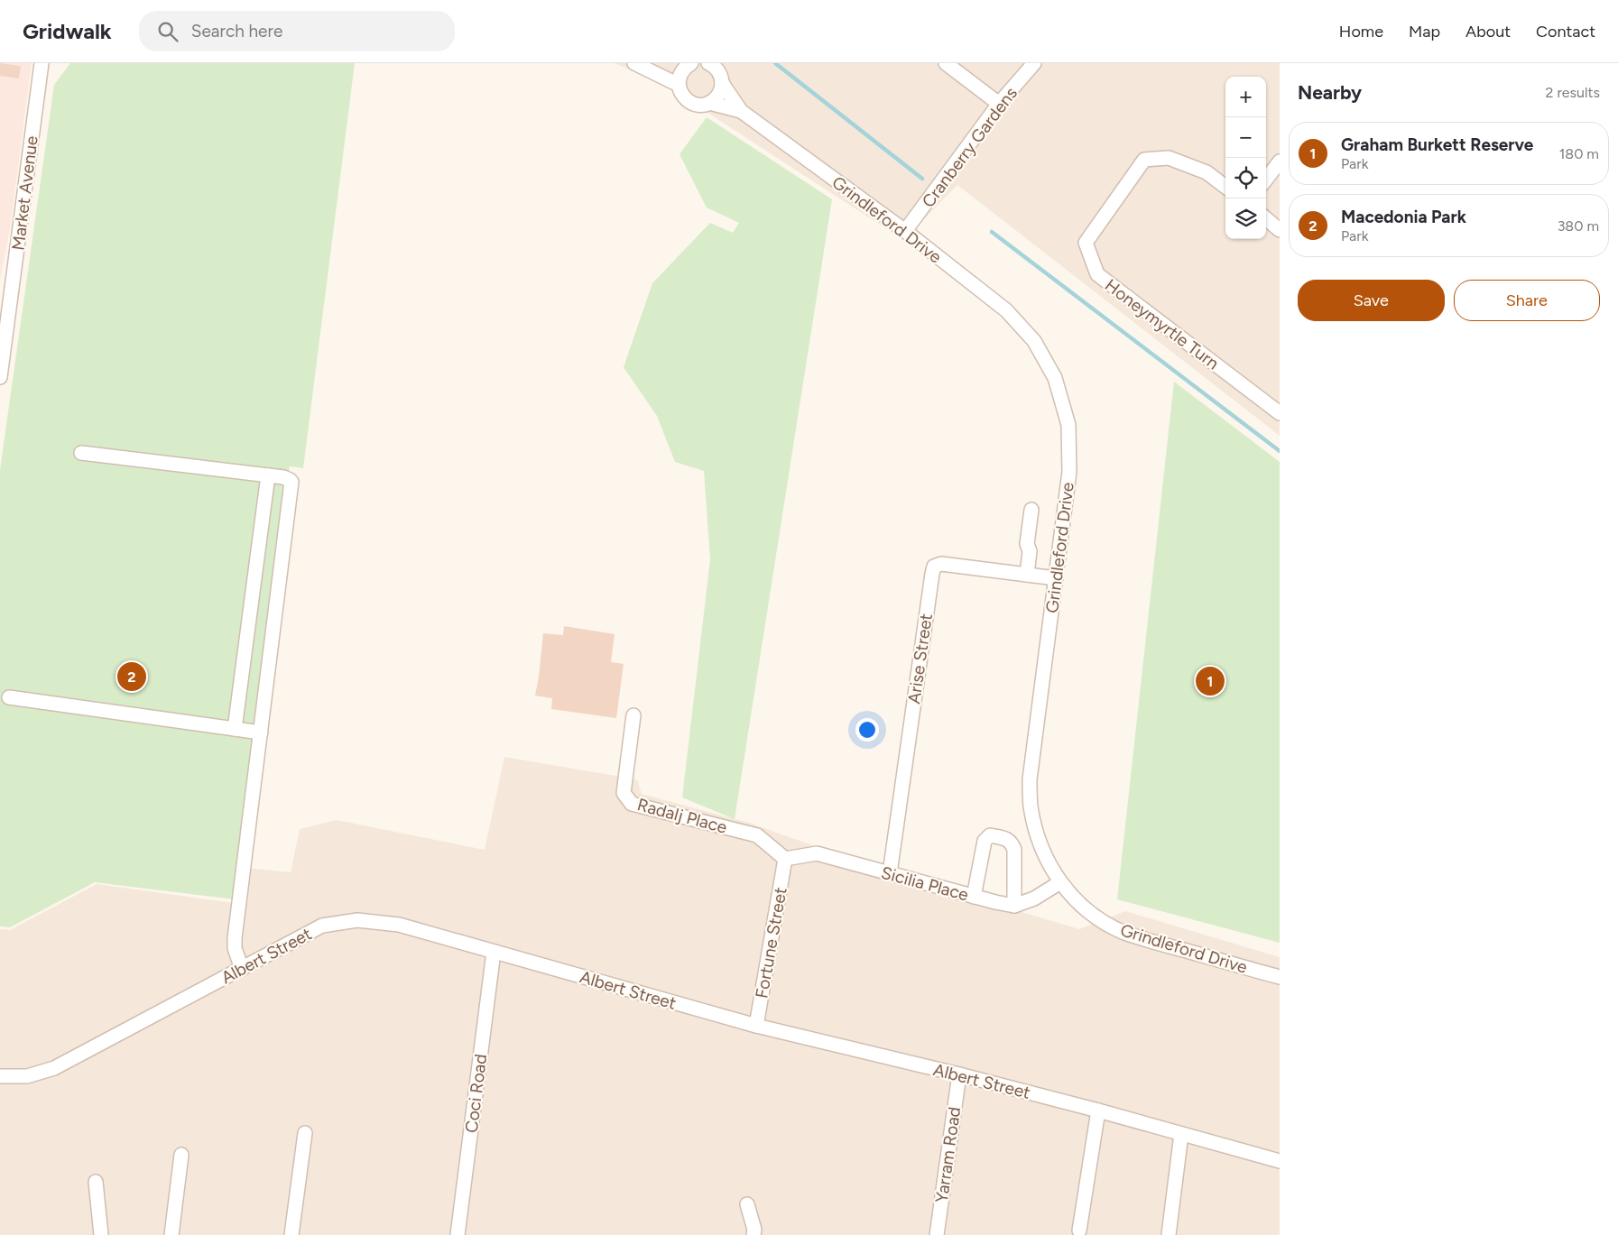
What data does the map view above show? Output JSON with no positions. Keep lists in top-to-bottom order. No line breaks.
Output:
{"streets":{"street":["Cranberry Gardens","Market Avenue","Grindleford Drive","Honeymyrtle Turn","Arise Street","Radalj Place","Sicilia Place","Fortune Street","Albert Street","Coci Road","Yarram Road"]},"crossings":[["Cranberry Gardens","Grindleford Drive"],["Grindleford Drive","Arise Street"],["Arise Street","Sicilia Place"],["Radalj Place","Sicilia Place"],["Radalj Place","Fortune Street"],["Sicilia Place","Fortune Street"],["Fortune Street","Albert Street"],["Albert Street","Coci Road"],["Albert Street","Yarram Road"]],"page":{"header":"Gridwalk","search":"Search here","nav":["Home","Map","About","Contact"],"heading":["Nearby","2 results"],"map_buttons":["+","−"],"list":[{"mark":"1","name":"Graham Burkett Reserve","note":"Park","value":"180 m"},{"mark":"2","name":"Macedonia Park","note":"Park","value":"380 m"}],"buttons":["Save","Share"],"pins":["2","1"]}}
